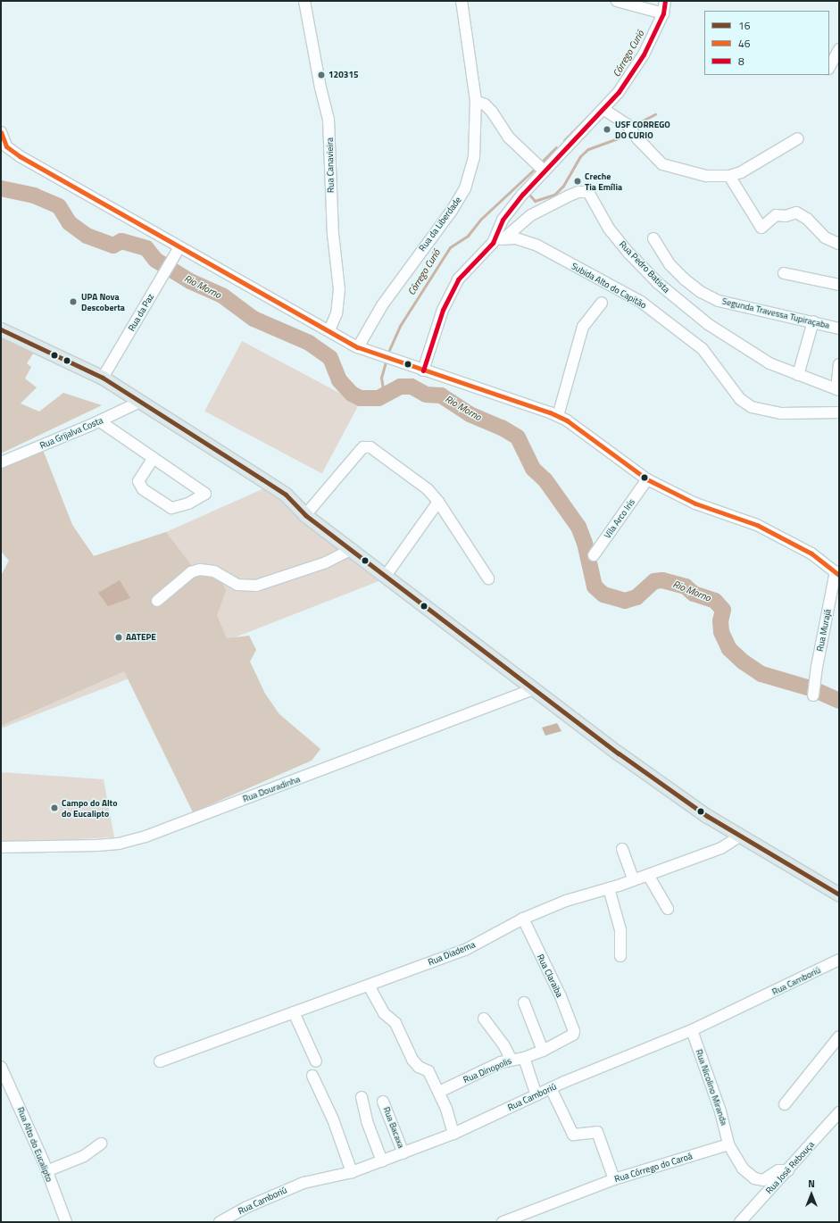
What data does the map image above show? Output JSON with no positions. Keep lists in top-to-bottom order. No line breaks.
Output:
{"streets":{"street":["Rua Canavieira","Rua da Liberdade","Rua Pedro Batista","Subida Alto do Capitão","Rua da Paz","Segunda Travessa Tupiraçaba","Rua Grijalva Costa","Vila Arco Iris","Rua Murajá","Rua Douradinha","Rua Diadema","Rua Claraiba","Rua Camboriú","Rua Dinopolis","Rua Nicolino Miranda","Rua Bacaxa","Rua Alto do Eucalipto","Rua Córrego do Caroá","Rua José Rebouça"]},"crossings":[["Rua Pedro Batista","Subida Alto do Capitão"],["Rua Diadema","Rua Claraiba"],["Rua Claraiba","Rua Dinopolis"],["Rua Camboriú","Rua Nicolino Miranda"],["Rua Camboriú","Rua Bacaxa"],["Rua Nicolino Miranda","Rua Córrego do Caroá"]],"water":["Córrego Curió","Rio Morno"],"places":["120315","USF CORREGO DO CURIO","Creche Tia Emília","UPA Nova Descoberta","AATEPE","Campo do Alto do Eucalipto"],"lines":["transit line 8","transit line 46","transit line 16"],"legend":["16","46","8"],"north":"top"}
